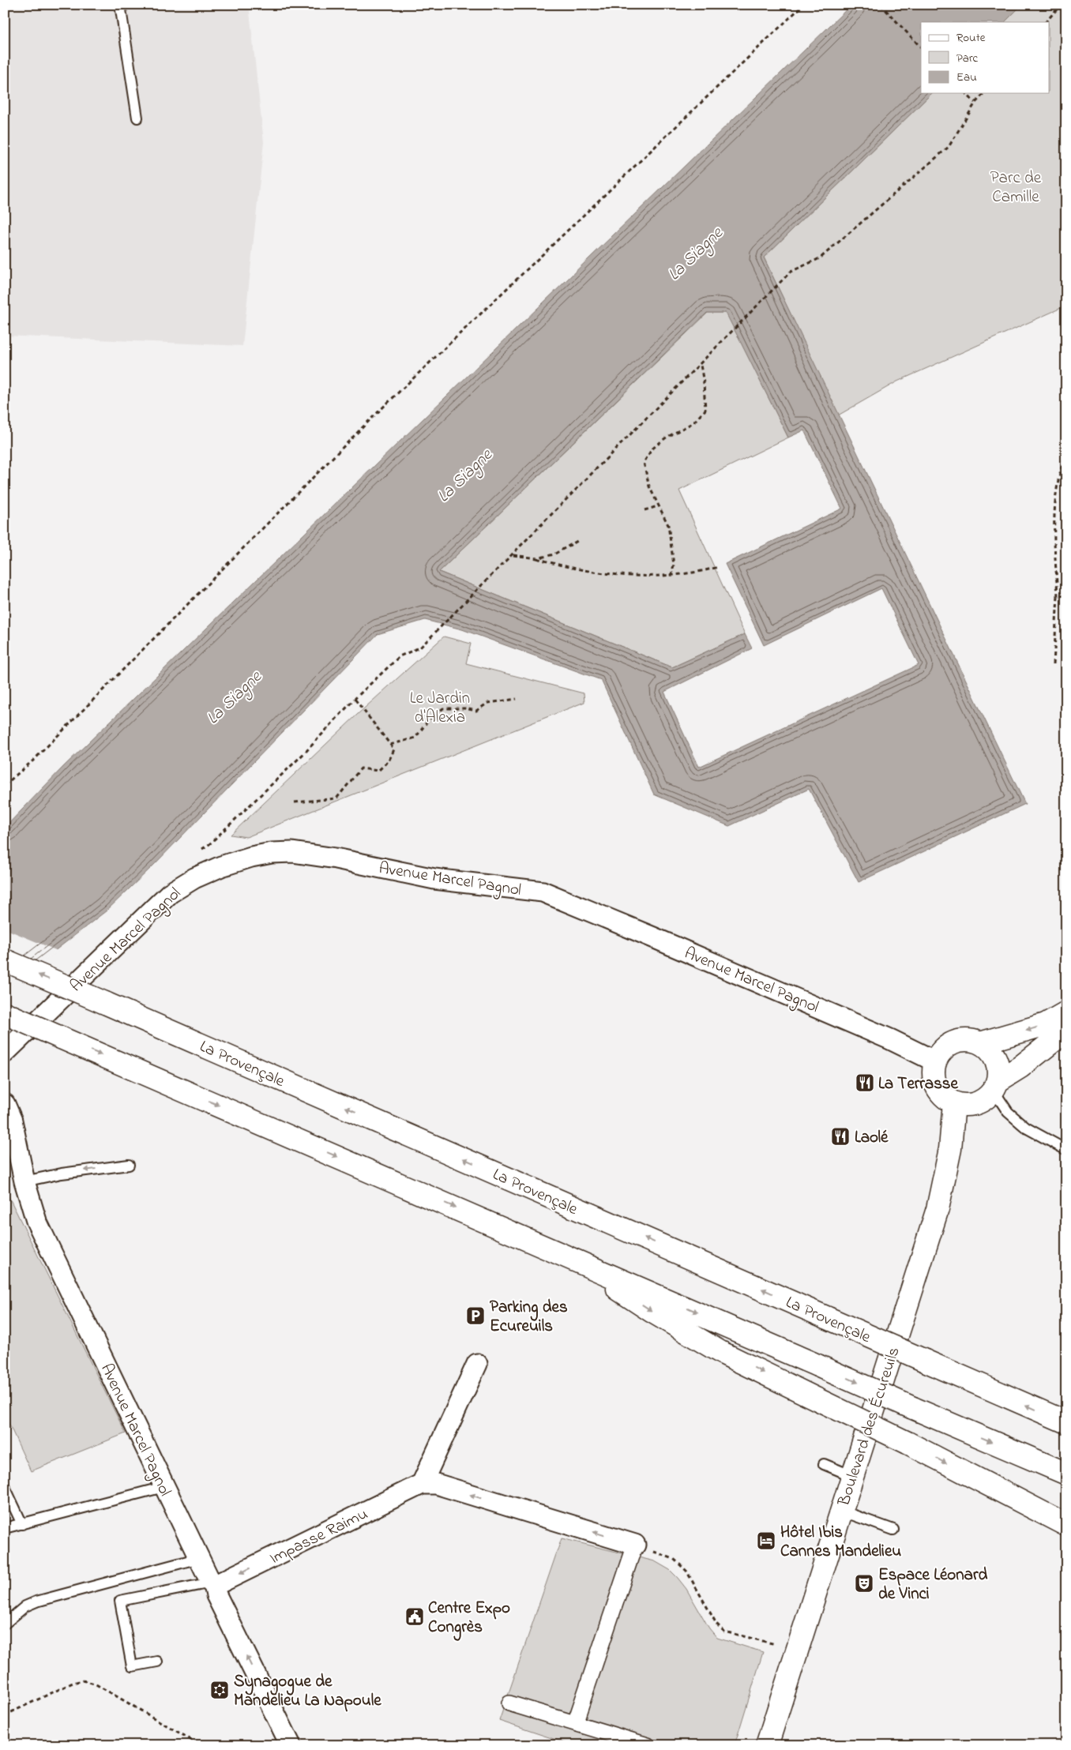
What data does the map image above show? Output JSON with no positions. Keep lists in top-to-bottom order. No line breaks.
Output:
{"streets":{"main road":["La Provençale","Boulevard des Écureuils"],"street":["Avenue Marcel Pagnol","Impasse Raimu"]},"crossings":[["Avenue Marcel Pagnol","Boulevard des Écureuils"],["Avenue Marcel Pagnol","Impasse Raimu"]],"one_way":["Impasse Raimu"],"water":["La Siagne"],"parks":["Parc de Camille","Le Jardin d'Alexia"],"places":{"restaurant":["La Terrasse","Laolé"],"parking":["Parking des Ecureuils"],"hotel":["Hôtel Ibis Cannes Mandelieu"],"theatre":["Espace Léonard de Vinci"],"public building":["Centre Expo Congrès"],"synagogue":["Synagogue de Mandelieu La Napoule"]},"legend":["Route","Parc","Eau"]}
